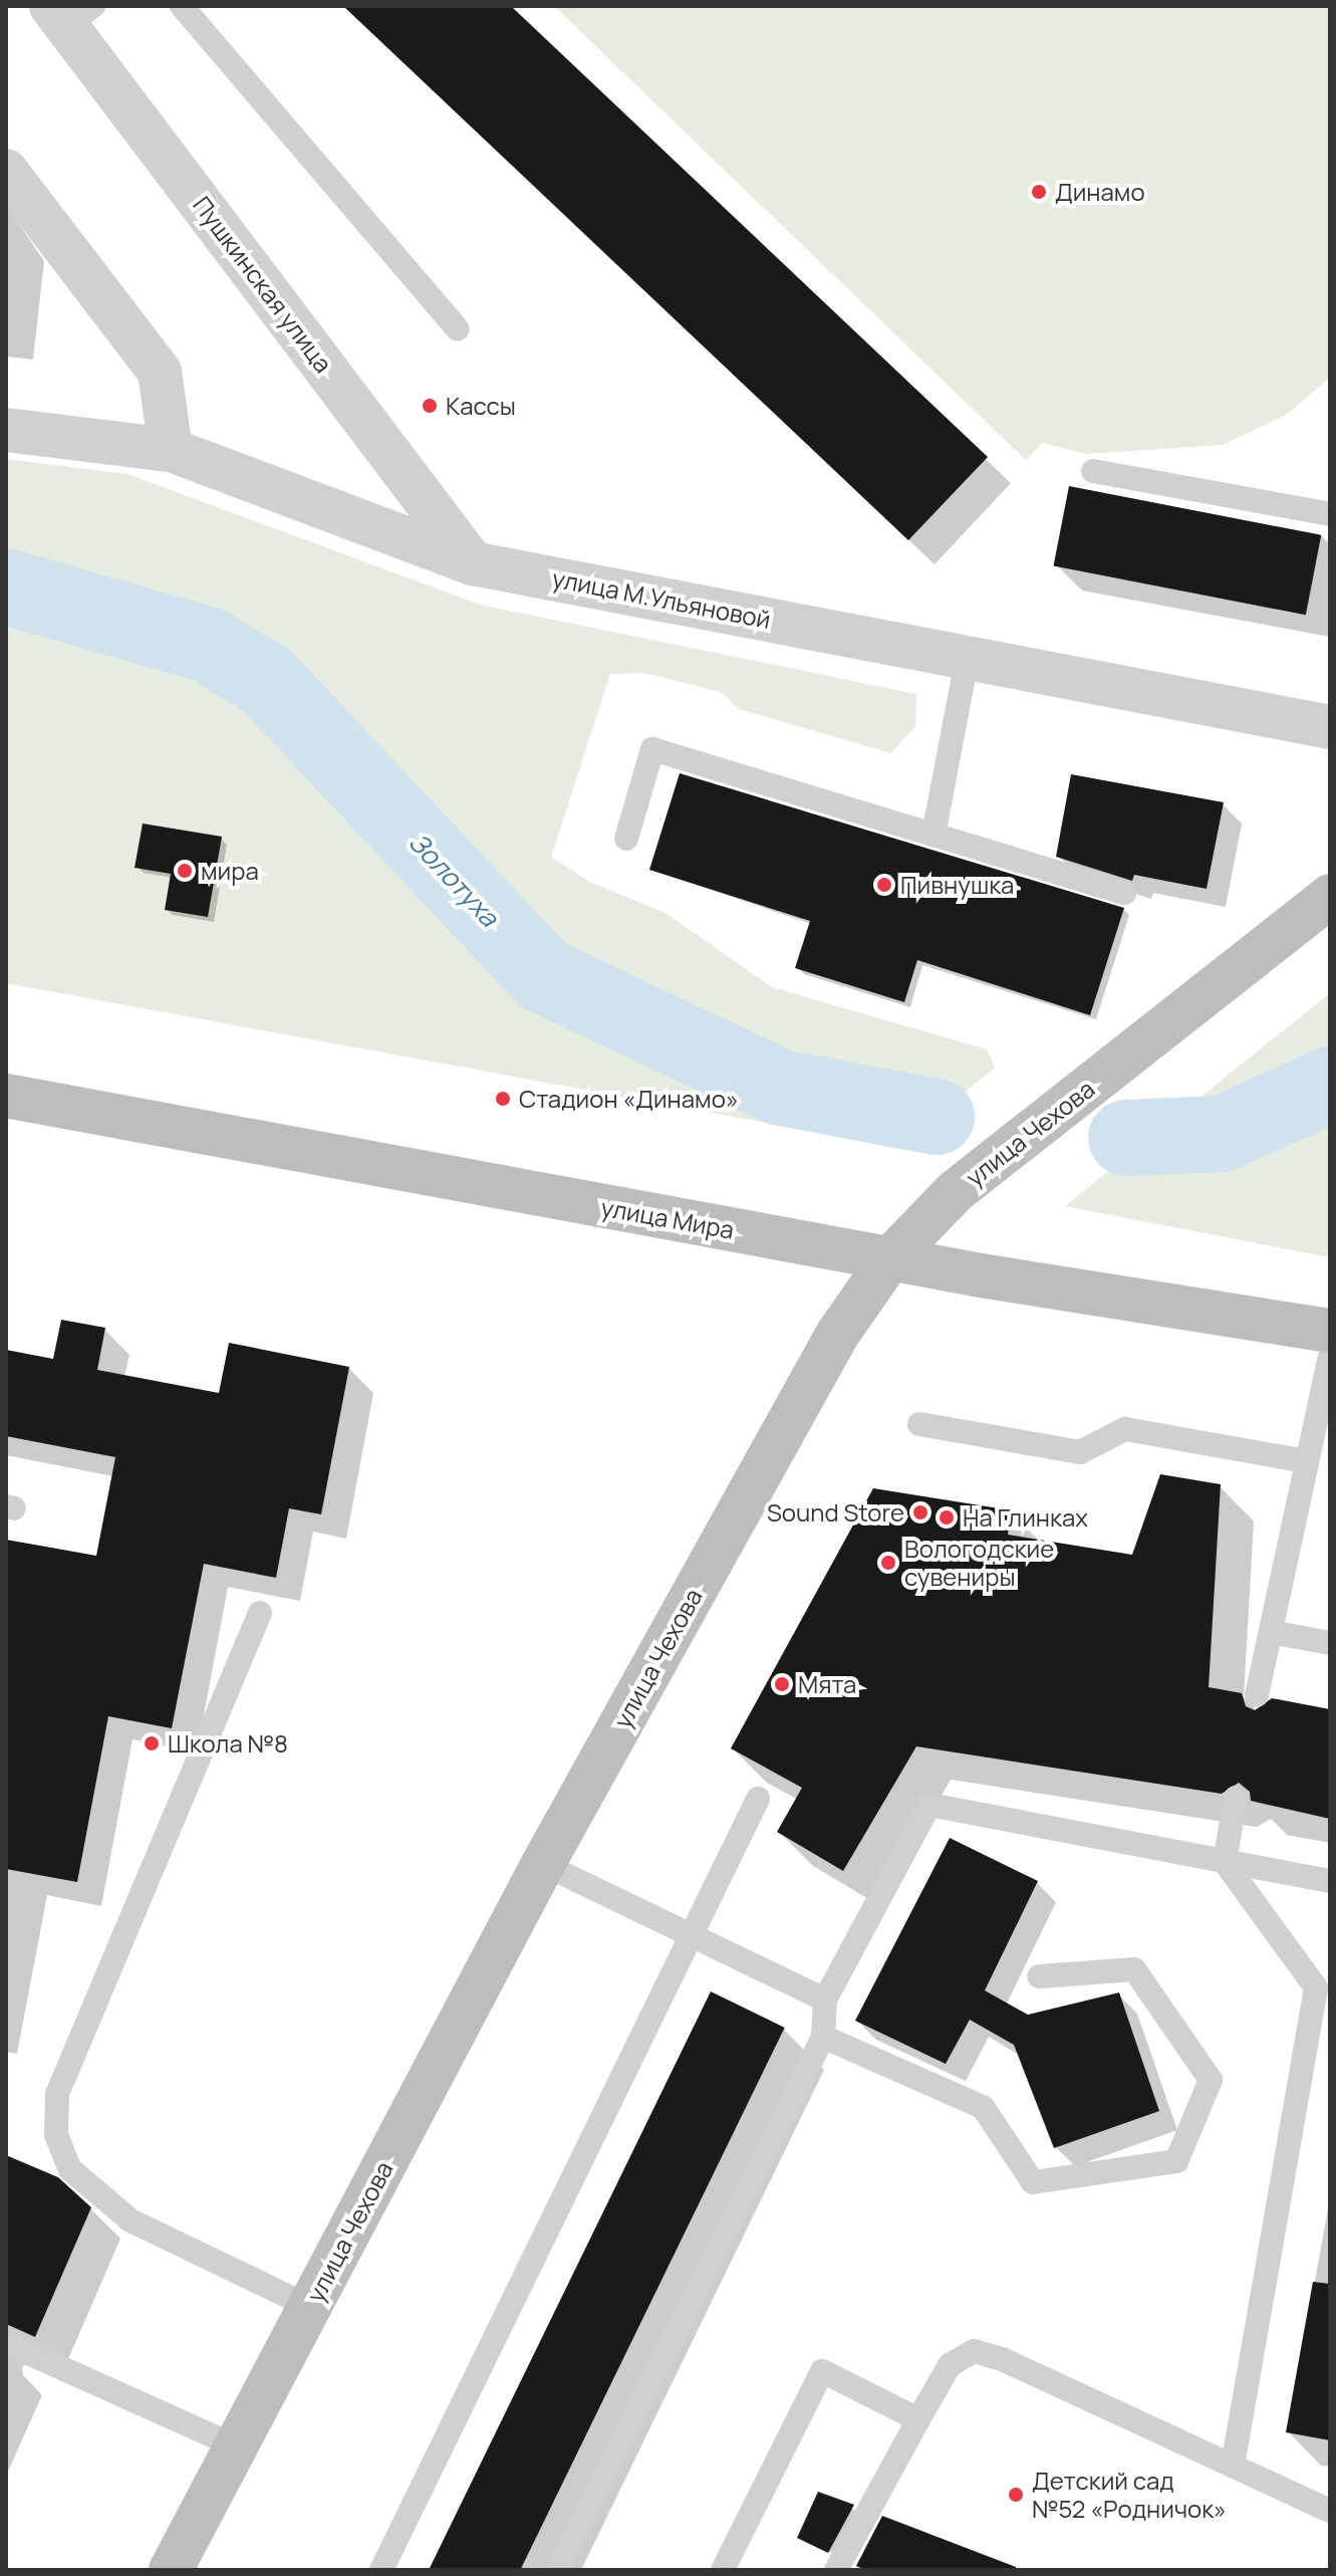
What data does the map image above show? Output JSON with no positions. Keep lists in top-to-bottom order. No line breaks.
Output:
{"streets":{"street":["Пушкинская улица","улица М.Ульяновой","улица Чехова","улица Мира"]},"crossings":[["Пушкинская улица","улица М.Ульяновой"],["улица Чехова","улица Мира"]],"water":["Золотуха"],"places":["Динамо","Кассы","мира","Пивнушка","Стадион «Динамо»","Sound Store","На Глинках","Вологодские сувениры","Мята","Школа №8","Детский сад №52 «Родничок»"]}
